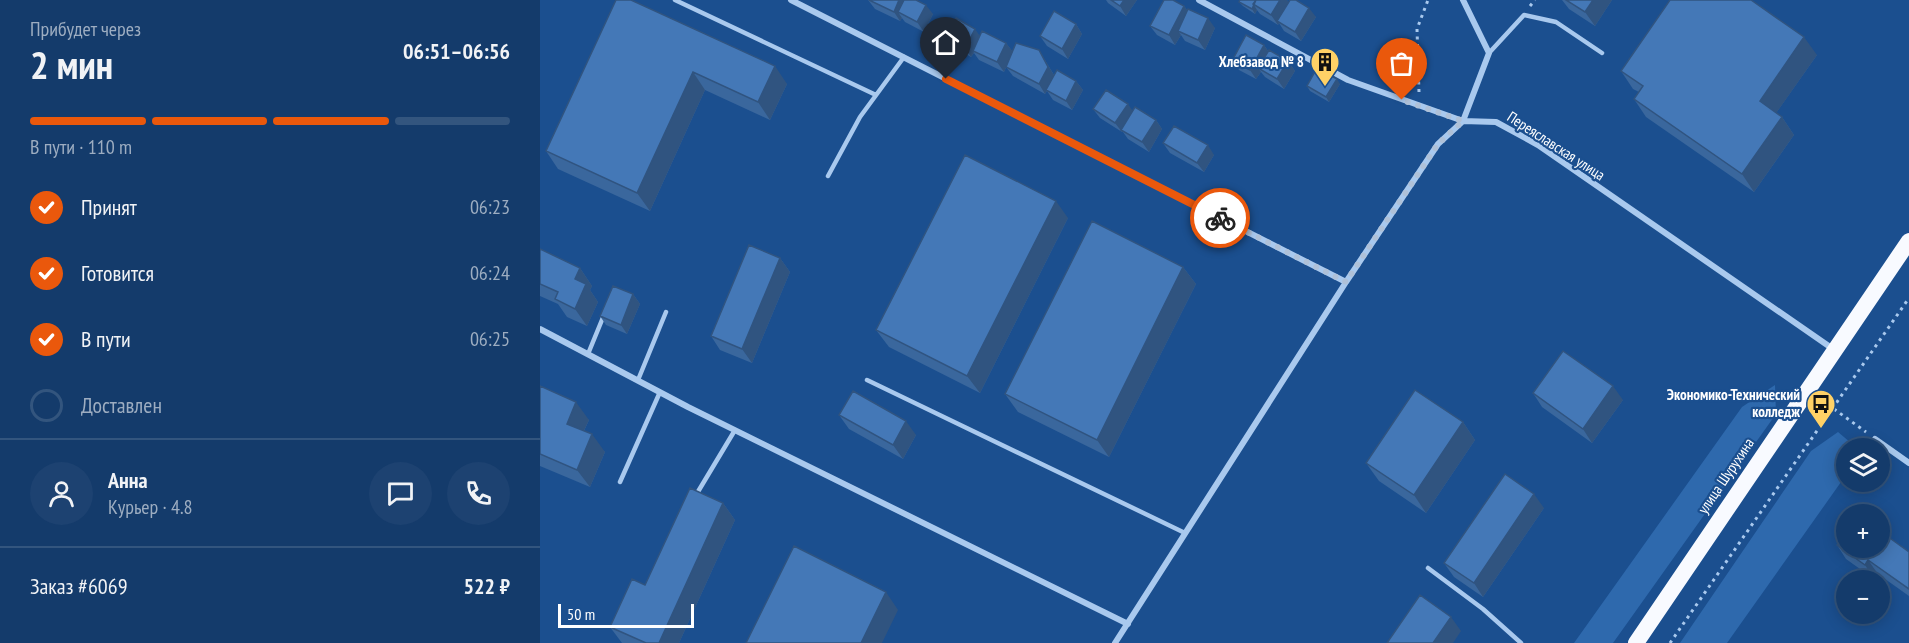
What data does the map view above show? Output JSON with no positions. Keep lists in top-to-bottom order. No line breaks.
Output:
{"streets":{"highway":["улица Шурухина"],"street":["Переяславская улица"]},"crossings":[["Переяславская улица","улица Шурухина"]],"places":{"building":["Хлебзавод № 8"],"bus stop":["Экономико-Технический колледж"]},"scale_bar":"50 m","page":{"heading":["2 мин","Прибудет через","06:51–06:56"],"panel":["Анна","Курьер · 4.8","Заказ #6069","522 ₽"],"bar":"В пути · 110 m","list":[["Принят","06:23"],["Готовится","06:24"],["В пути","06:25"],"Доставлен"],"map_buttons":["+","−"],"scale":"50 m"}}
